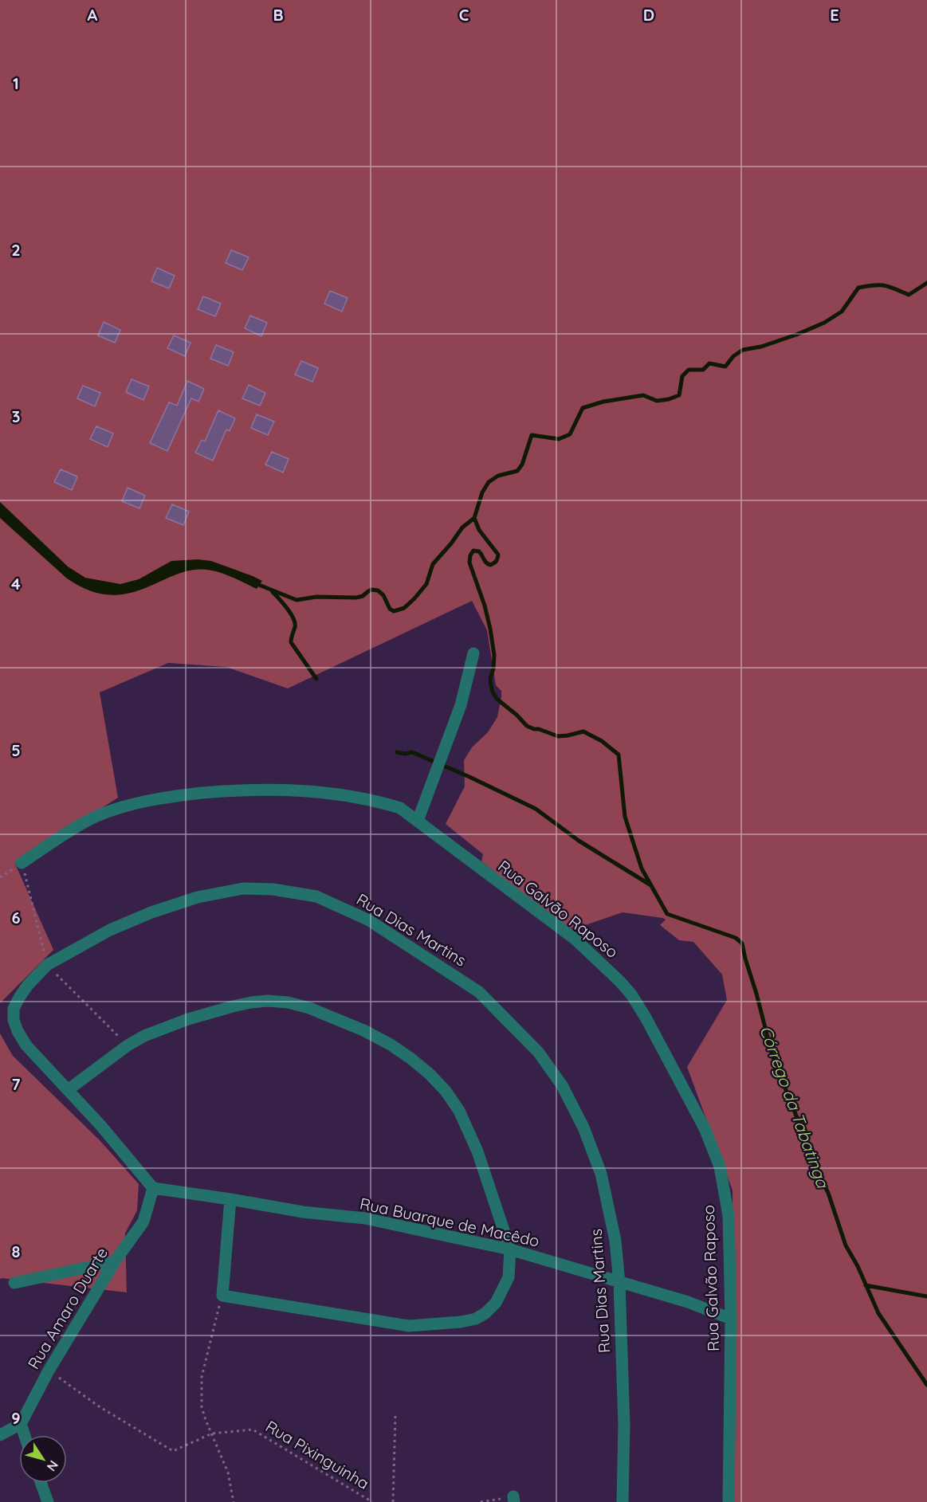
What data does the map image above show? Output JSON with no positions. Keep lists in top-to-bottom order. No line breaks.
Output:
{"streets":{"street":["Rua Galvão Raposo","Rua Dias Martins","Rua Buarque de Macêdo","Rua Amaro Duarte"],"path":["Rua Pixinguinha"]},"crossings":[["Rua Galvão Raposo","Rua Buarque de Macêdo"],["Rua Dias Martins","Rua Buarque de Macêdo"],["Rua Dias Martins","Rua Amaro Duarte"],["Rua Buarque de Macêdo","Rua Amaro Duarte"],["Rua Amaro Duarte","Rua Pixinguinha"]],"water":["Córrego da Tabatinga"],"north":"bottom right","grid":{"columns":["A","B","C","D","E"],"rows":["1","2","3","4","5","6","7","8","9"]}}
